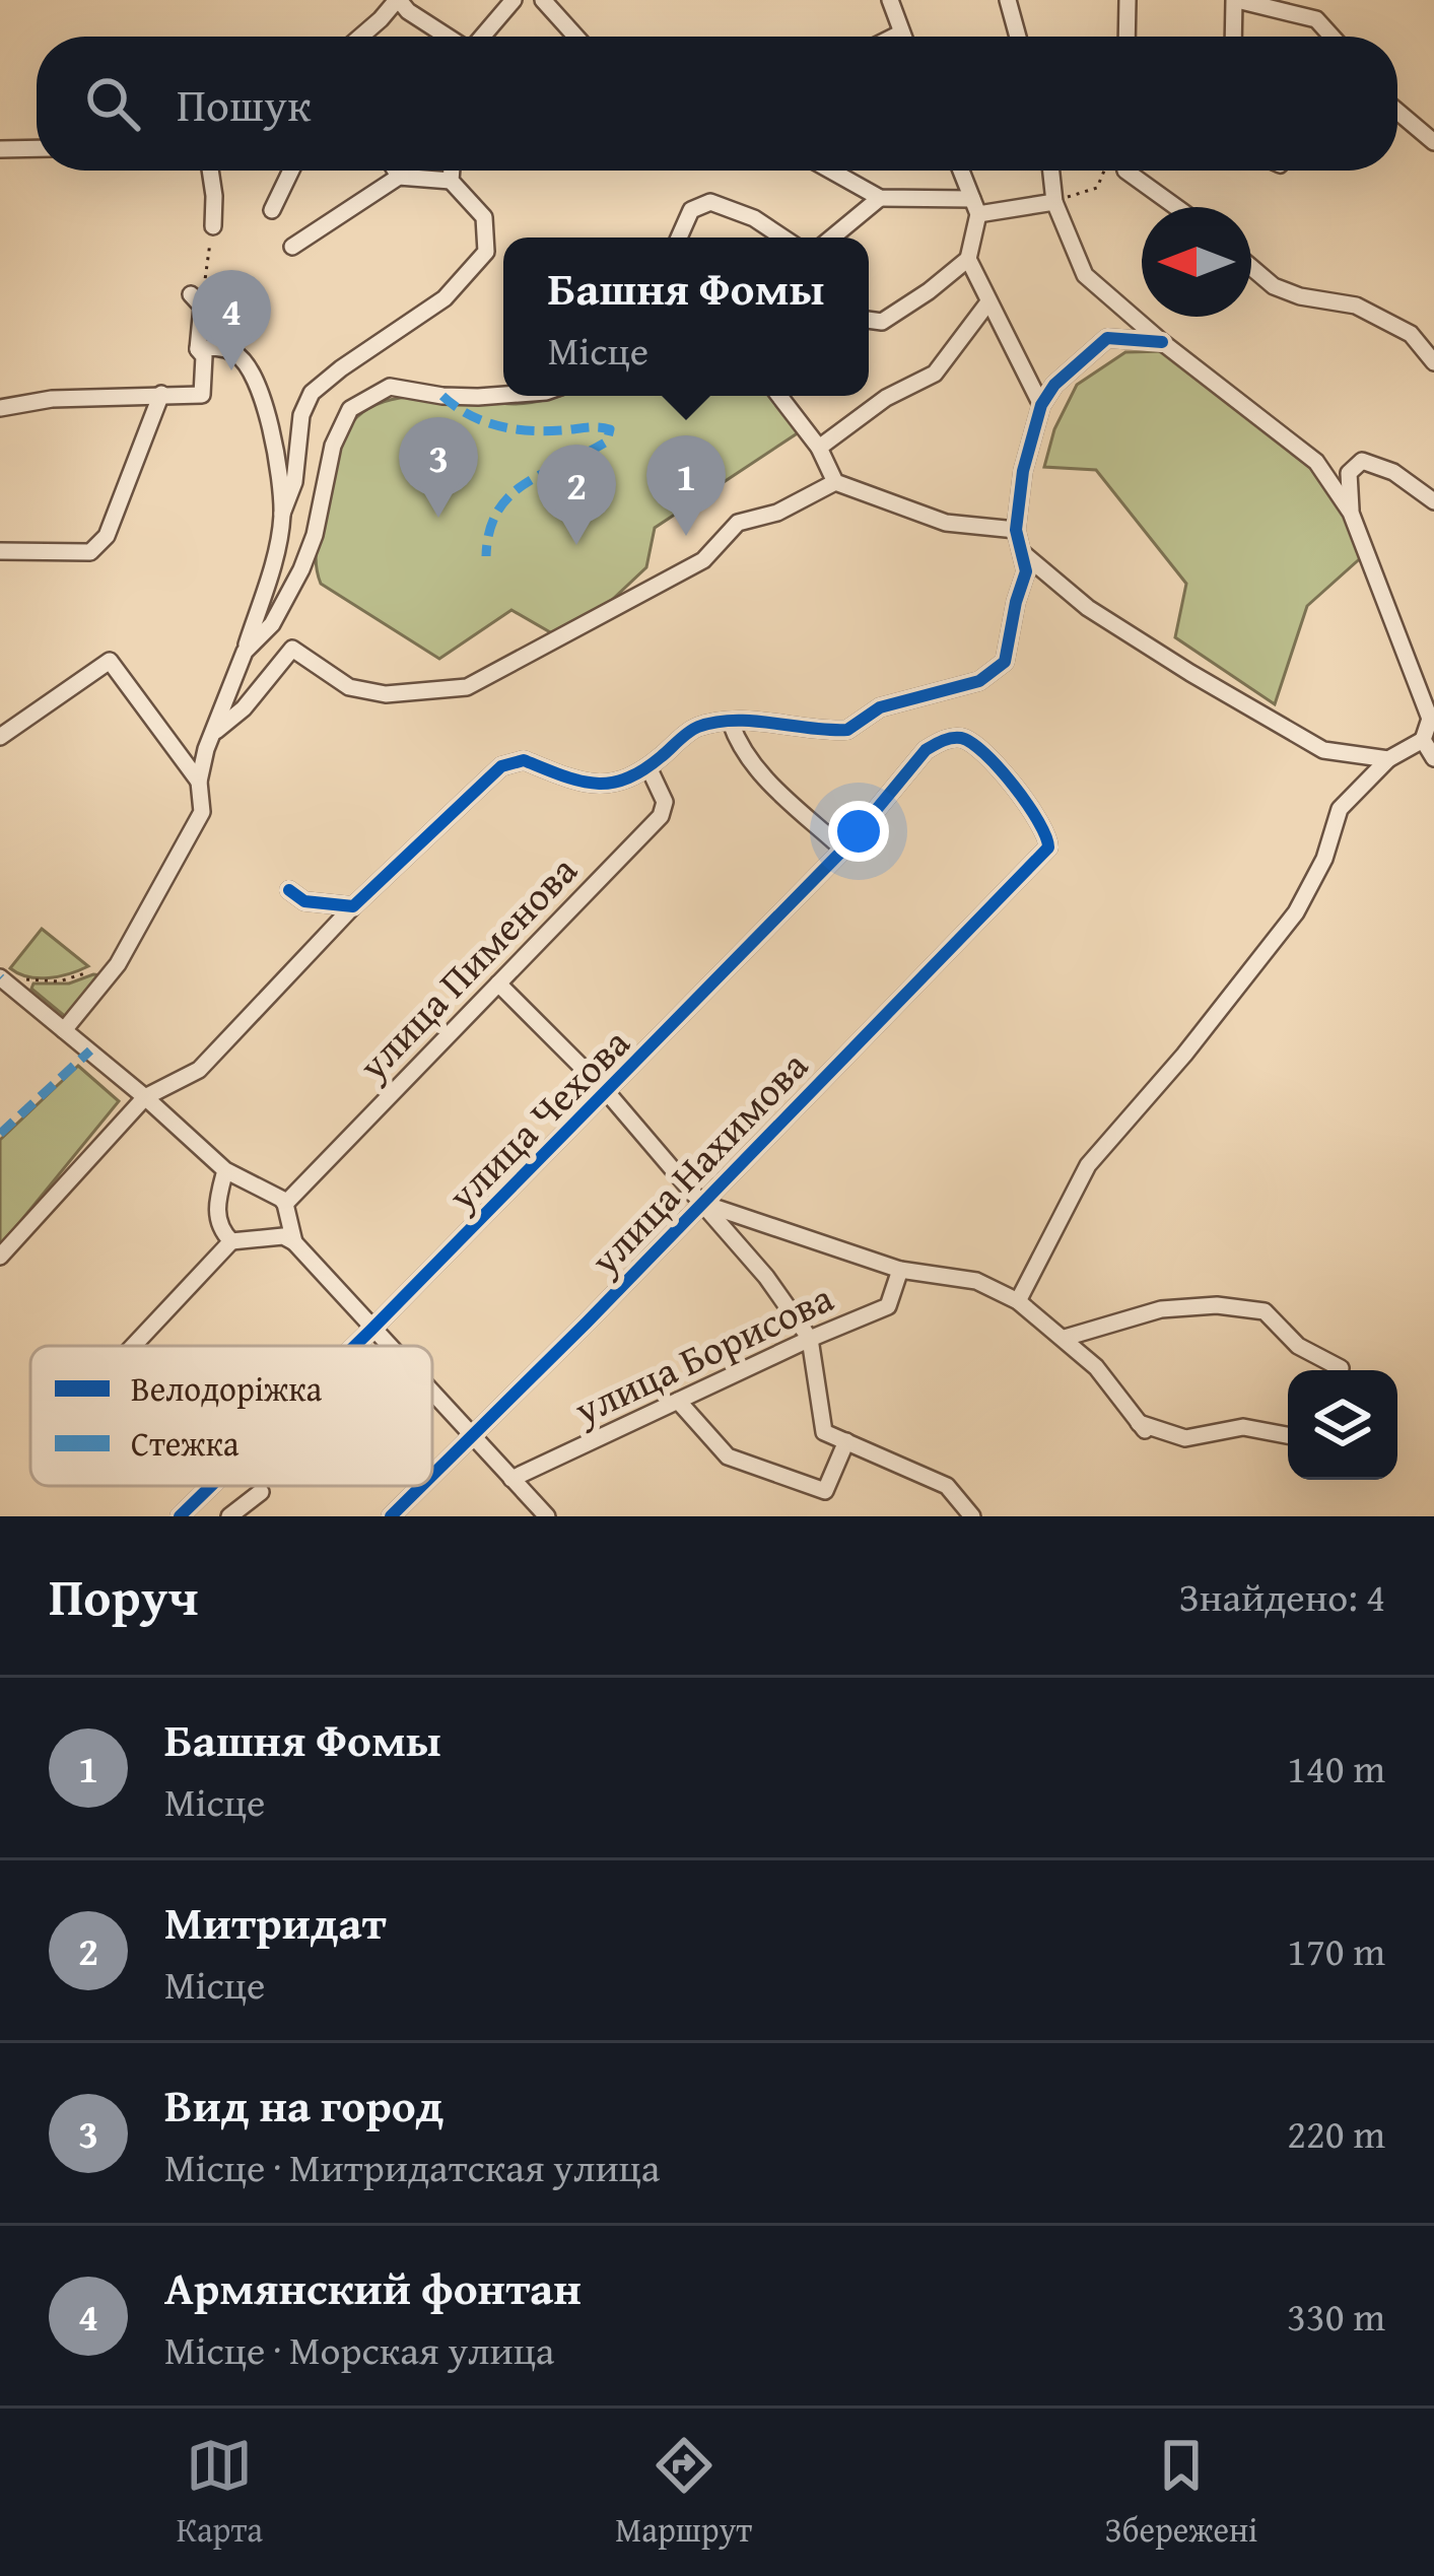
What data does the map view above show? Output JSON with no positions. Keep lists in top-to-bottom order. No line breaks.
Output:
{"streets":{"street":["улица Пименова","улица Чехова","улица Нахимова","улица Борисова"]},"crossings":[["улица Чехова","улица Нахимова"]],"legend":["Велодоріжка","Стежка"],"north":"left","page":{"search":"Пошук","popup":["Башня Фомы","Місце"],"pins":["4","3","1","2"],"heading":["Поруч","Знайдено: 4"],"list":[{"mark":"1","name":"Башня Фомы","note":"Місце","value":"140 m"},{"mark":"2","name":"Митридат","note":"Місце","value":"170 m"},{"mark":"3","name":"Вид на город","note":"Місце · Митридатская улица","value":"220 m"},{"mark":"4","name":"Армянский фонтан","note":"Місце · Морская улица","value":"330 m"}],"nav":["Карта","Маршрут","Збережені"]}}
